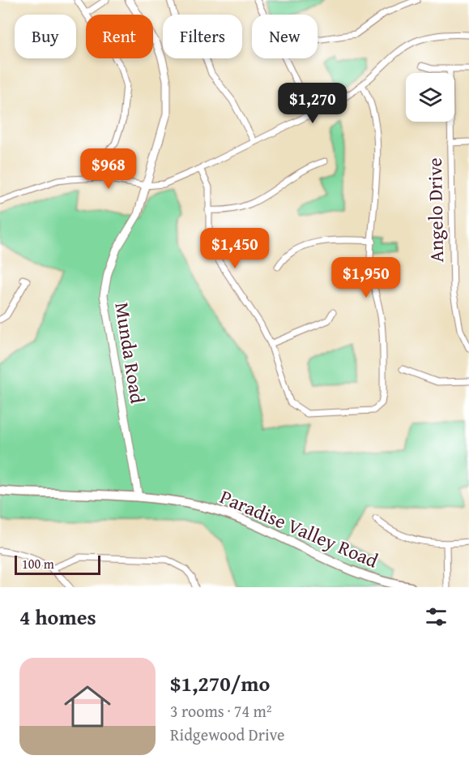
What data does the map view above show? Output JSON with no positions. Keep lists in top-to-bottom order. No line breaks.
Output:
{"streets":{"main road":["Paradise Valley Road"],"street":["Angelo Drive","Munda Road"]},"crossings":[["Munda Road","Paradise Valley Road"]],"scale_bar":"100 m","page":{"chip":["Buy","Rent","Filters","New"],"price":["$1,270","$968","$1,450","$1,950"],"scale":"100 m","heading":"4 homes","list":[{"name":"$1,270/mo","note":"3 rooms · 74 m² · Ridgewood Drive"}]}}
